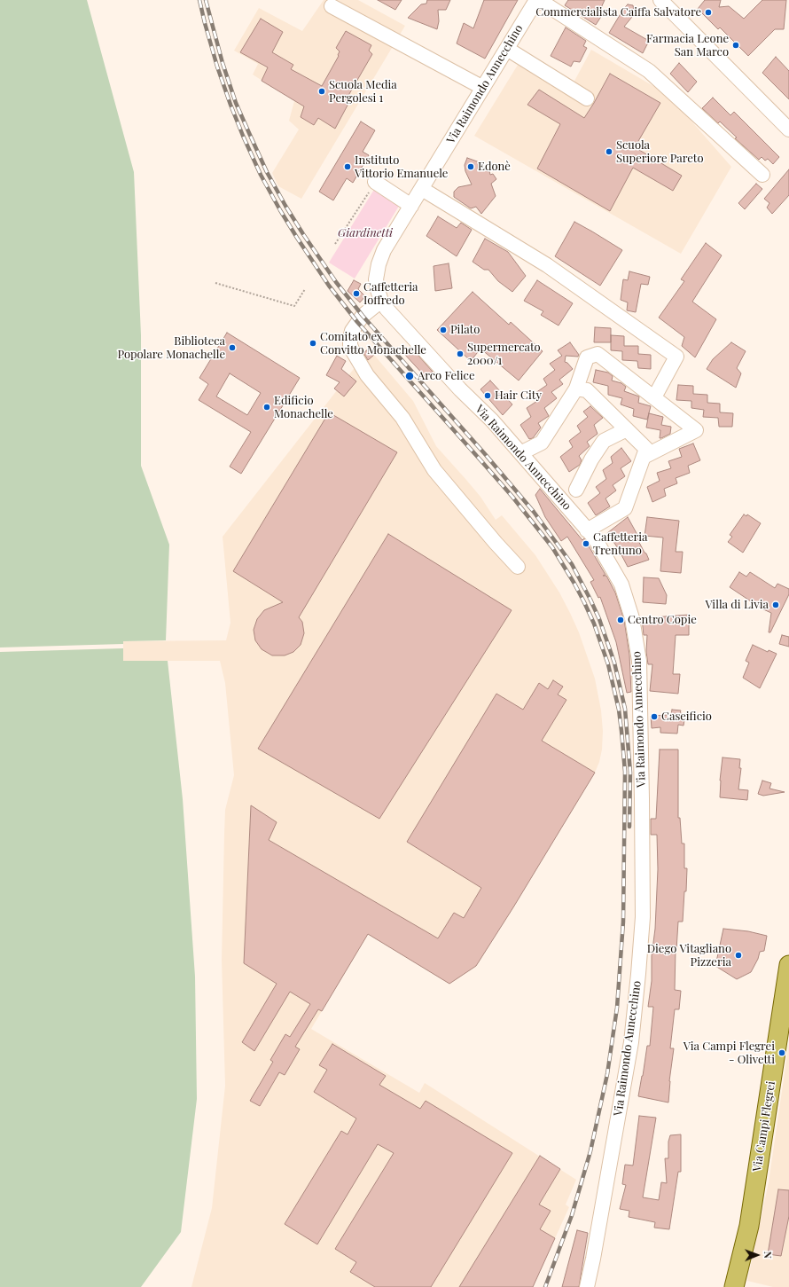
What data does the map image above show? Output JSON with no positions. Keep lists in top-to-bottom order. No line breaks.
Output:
{"streets":{"main road":["Via Campi Flegrei"],"street":["Via Raimondo Annecchino"]},"parks":["Giardinetti"],"places":["Commercialista Caiffa Salvatore","Farmacia Leone San Marco","Scuola Media Pergolesi 1","Scuola Superiore Pareto","Instituto Vittorio Emanuele","Edonè","Caffetteria Ioffredo","Pilato","Comitato ex Convitto Monachelle","Biblioteca Popolare Monachelle","Supermercato 2000/1","Arco Felice","Hair City","Edificio Monachelle","Caffetteria Trentuno","Villa di Livia","Centro Copie","Caseificio","Diego Vitagliano Pizzeria","Via Campi Flegrei - Olivetti"],"north":"right"}
